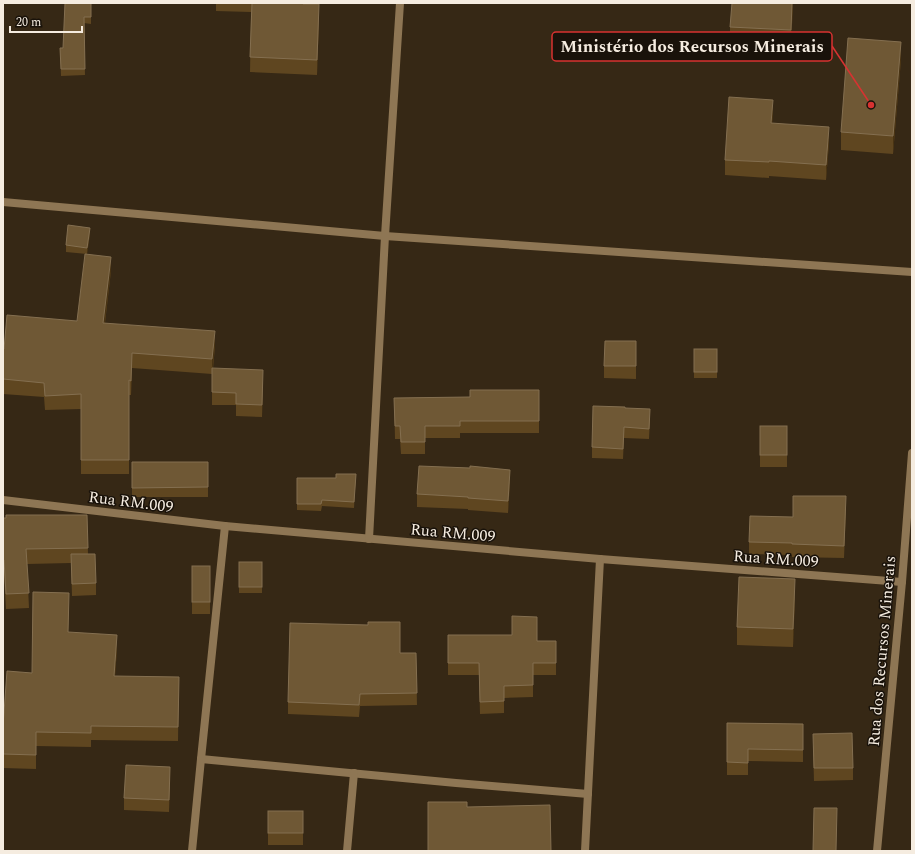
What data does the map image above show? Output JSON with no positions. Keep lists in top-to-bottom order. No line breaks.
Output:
{"streets":{"street":["Rua RM.009","Rua dos Recursos Minerais"]},"crossings":[["Rua RM.009","Rua dos Recursos Minerais"]],"places":["Ministério dos Recursos Minerais"],"scale_bar":"20 m"}
